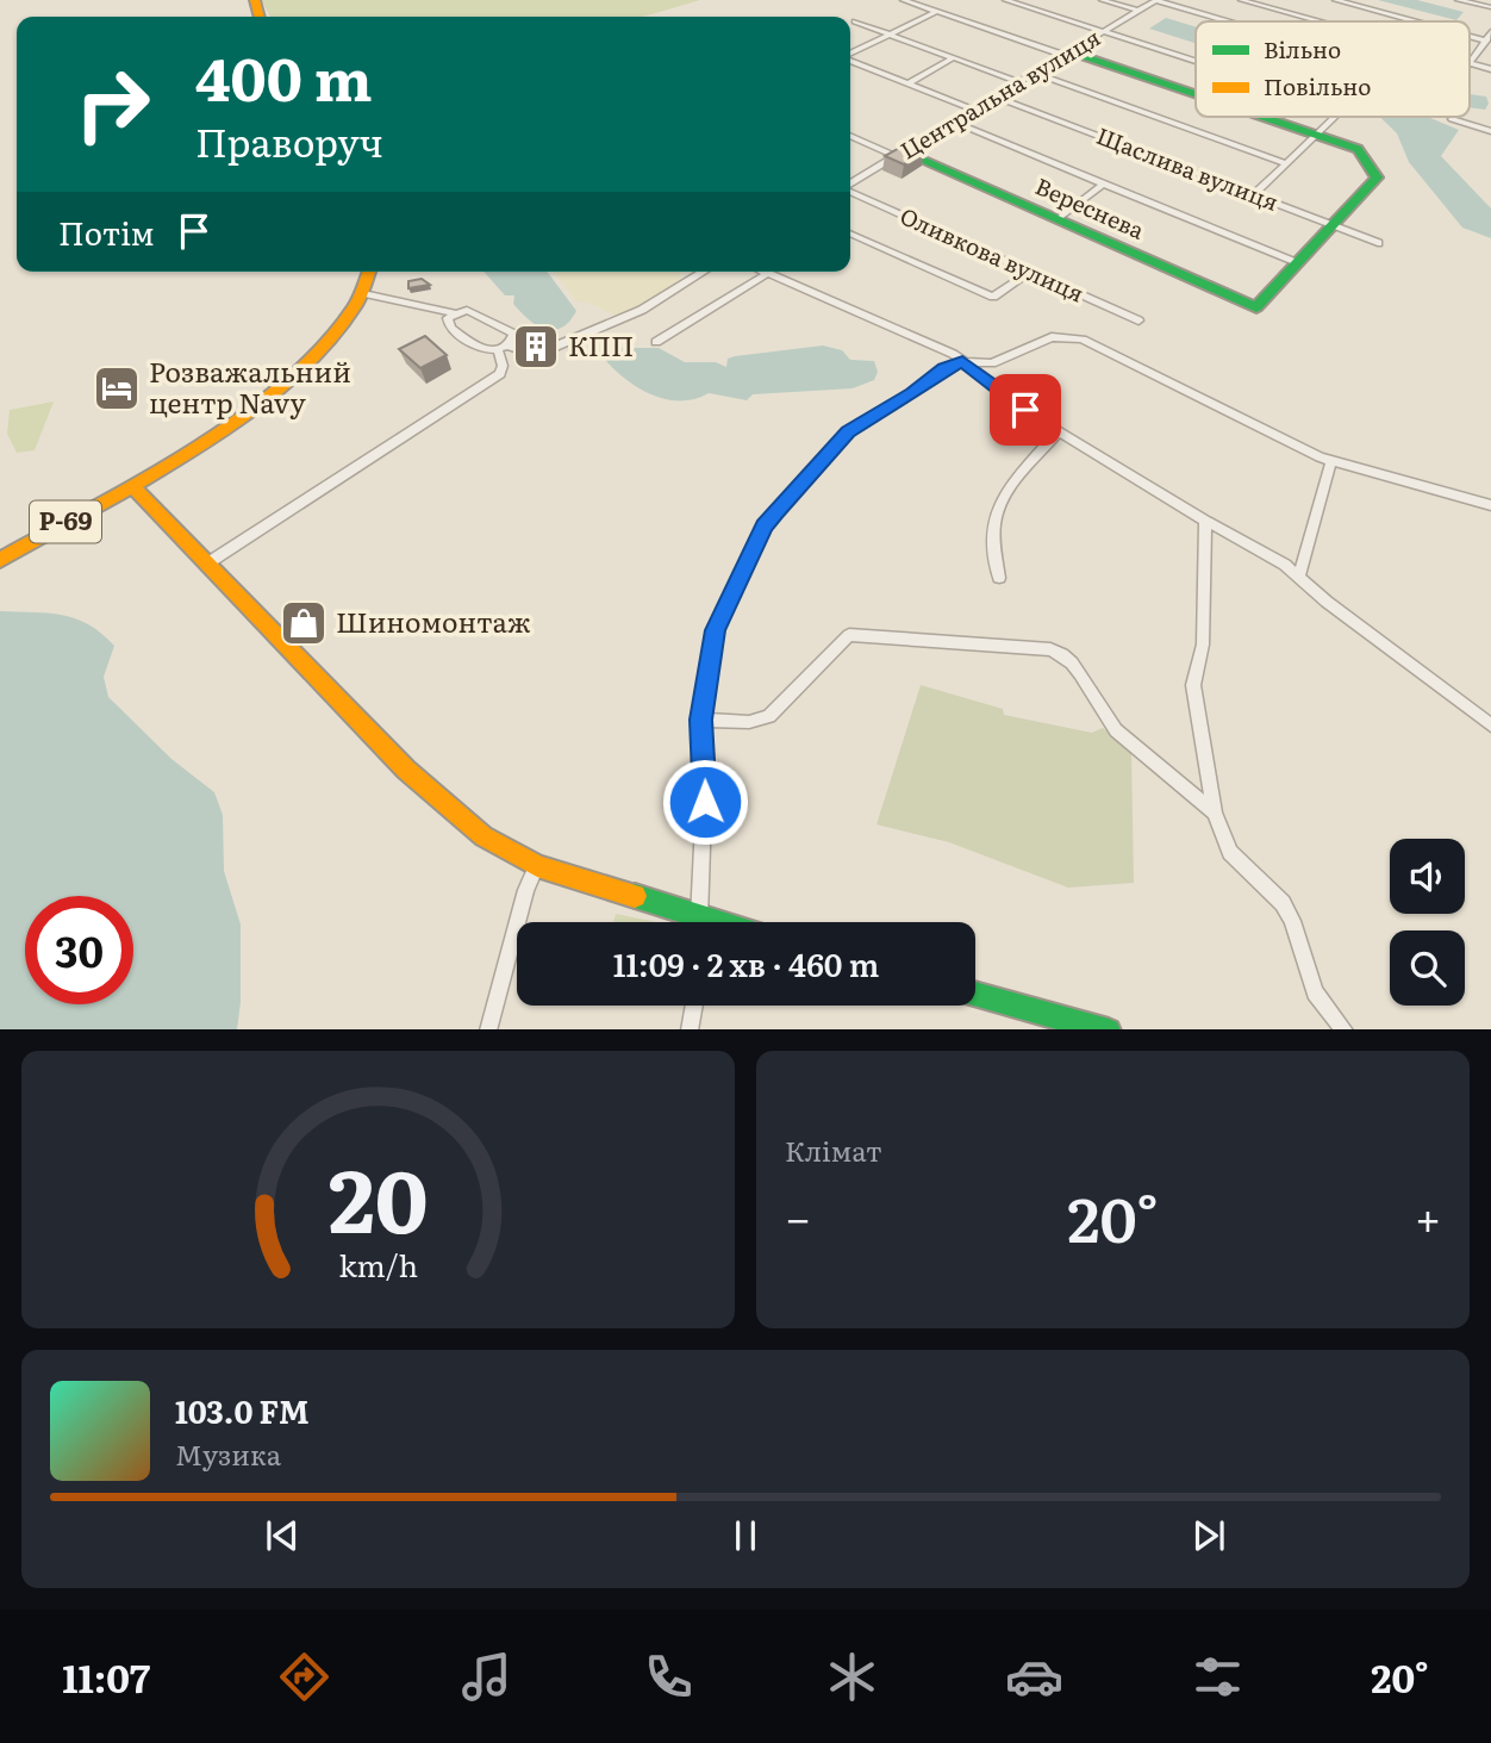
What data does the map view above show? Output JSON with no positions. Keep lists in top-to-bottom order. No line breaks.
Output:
{"streets":{"street":["Центральна вулиця","Щаслива вулиця","Вереснева","Оливкова вулиця","Р-69"]},"crossings":[["Центральна вулиця","Щаслива вулиця"],["Центральна вулиця","Вереснева"]],"places":{"building":["КПП"],"hotel":["Розважальний центр Navy"],"shop":["Шиномонтаж"]},"legend":["Вільно","Повільно"],"page":{"turn":["400 m","Праворуч"],"then":"Потім","limit":"30","trip":"11:09 · 2 хв · 460 m","tile":"Клімат","heat":["−","20°","+"],"song":["103.0 FM","Музика"],"tabs":["11:07","20°"],"gauge":["20","km/h"]}}
